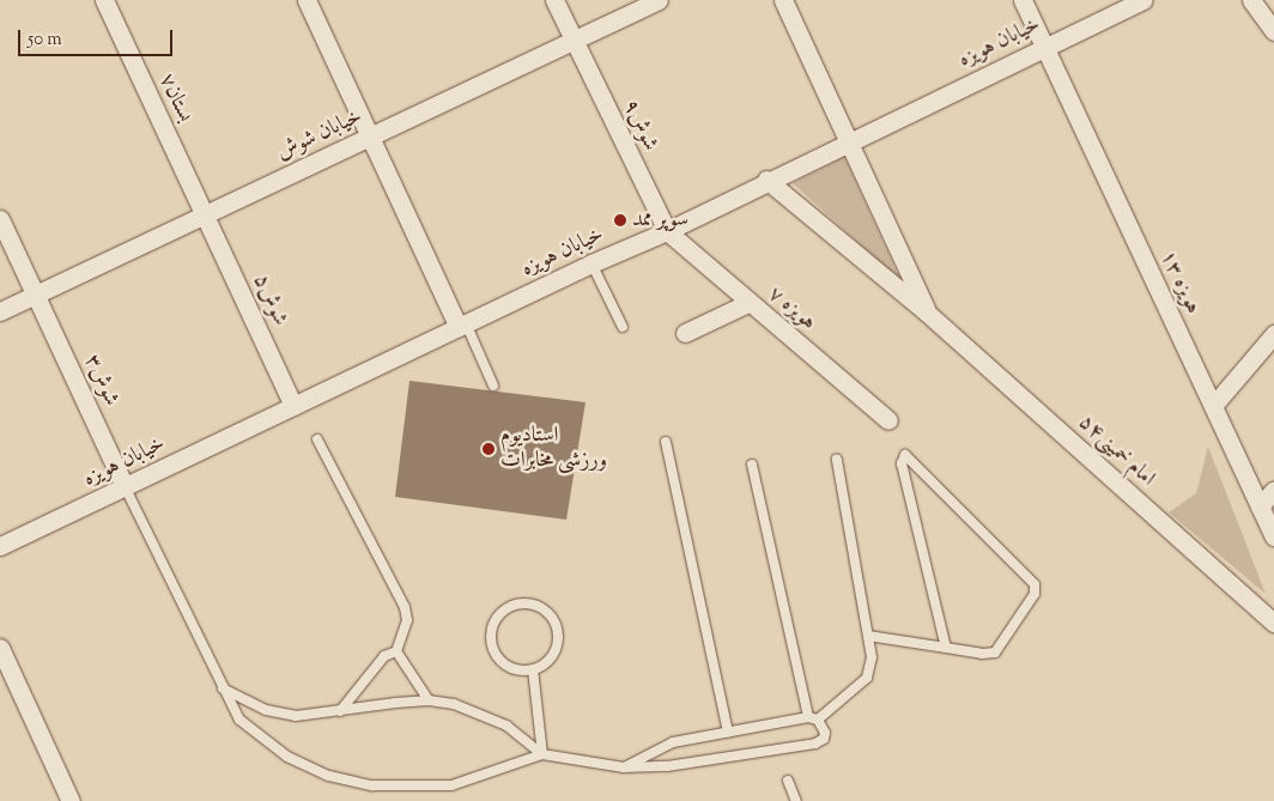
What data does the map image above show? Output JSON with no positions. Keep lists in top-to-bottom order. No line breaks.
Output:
{"streets":{"street":["خیابان هویزه","بستان۷","شوش۹","خیابان شوش","هویزه ۱۳","شوش۵","هویزه ۷","شوش۳","امام خمینی۵۴"]},"crossings":[["خیابان هویزه","شوش۹"],["خیابان هویزه","هویزه ۱۳"],["خیابان هویزه","شوش۵"],["خیابان هویزه","هویزه ۷"],["خیابان هویزه","شوش۳"],["خیابان هویزه","امام خمینی۵۴"],["بستان۷","خیابان شوش"],["بستان۷","شوش۵"],["شوش۹","خیابان شوش"],["شوش۹","هویزه ۷"],["خیابان شوش","شوش۵"],["خیابان شوش","شوش۳"]],"places":["سوپر ممد","استادیوم ورزشی مخابرات"],"scale_bar":"50 m"}
